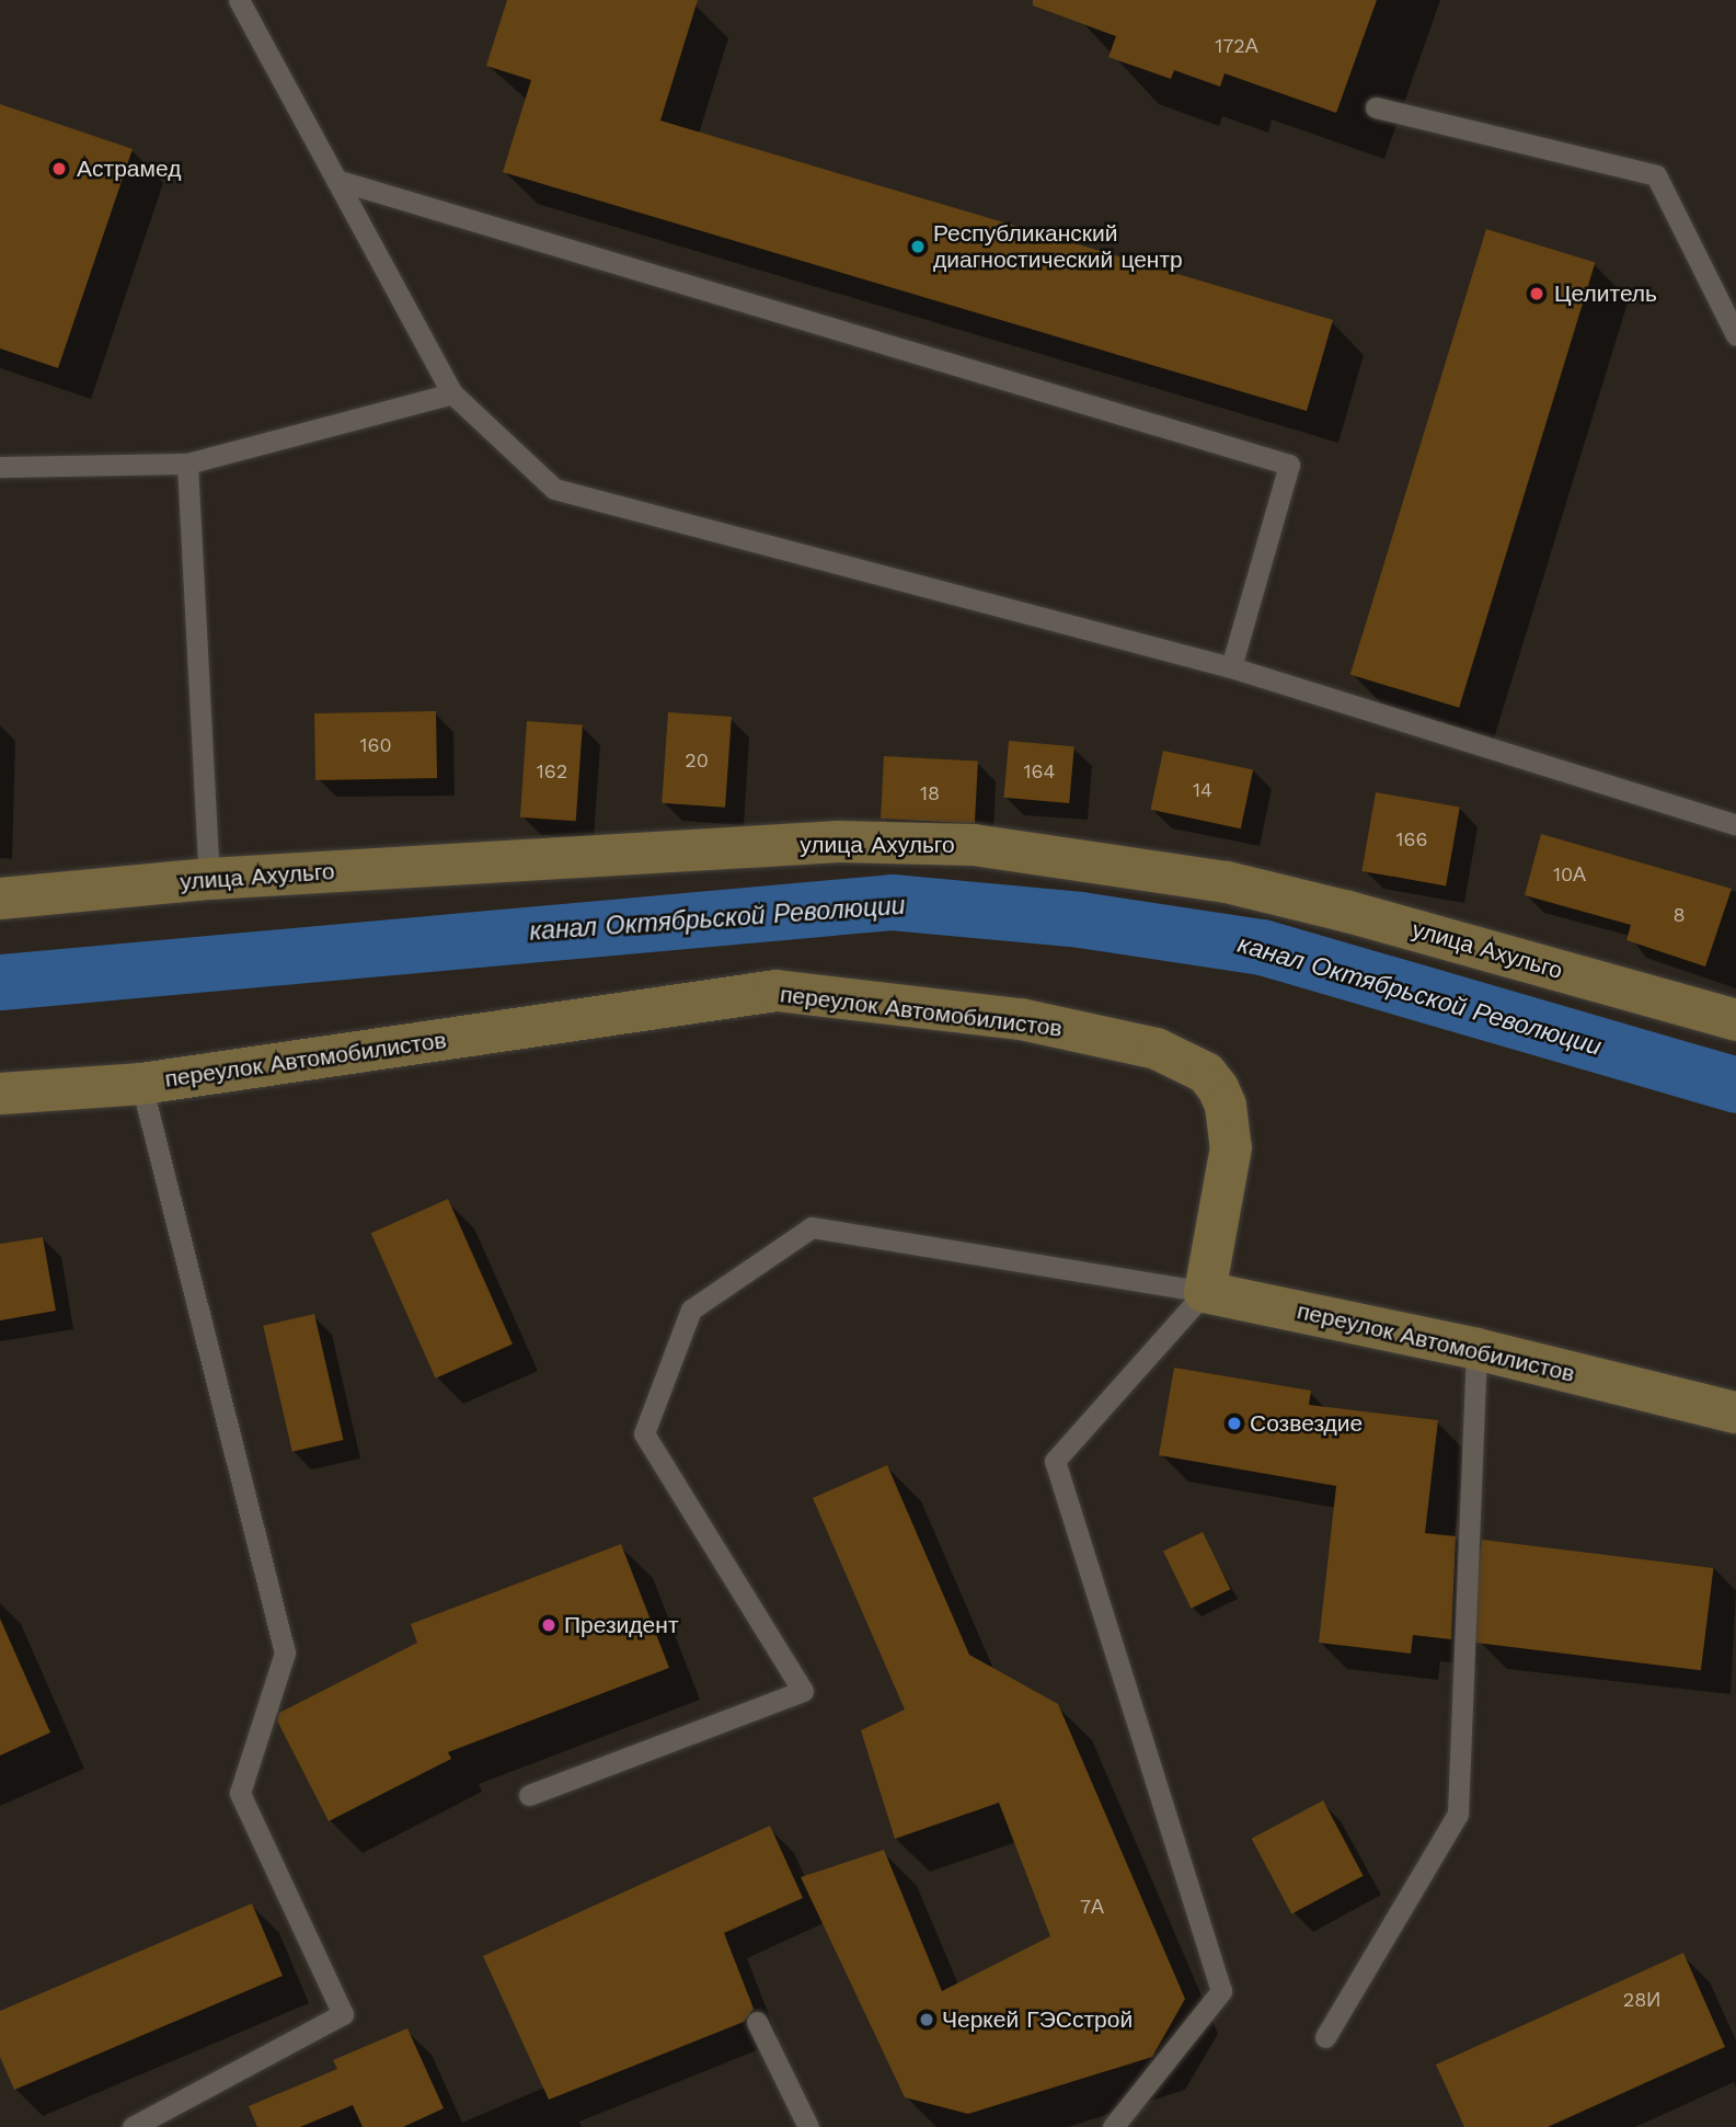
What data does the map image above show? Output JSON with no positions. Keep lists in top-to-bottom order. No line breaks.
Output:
{"streets":{"main road":["улица Ахульго","переулок Автомобилистов"]},"water":["канал Октябрьской Революции"],"places":["Астрамед","Республиканский диагностический центр","Целитель","Созвездие","Президент","Черкей ГЭСстрой"],"house_numbers":["172А","160","20","162","164","14","18","166","10А","8","7А","28И"]}
